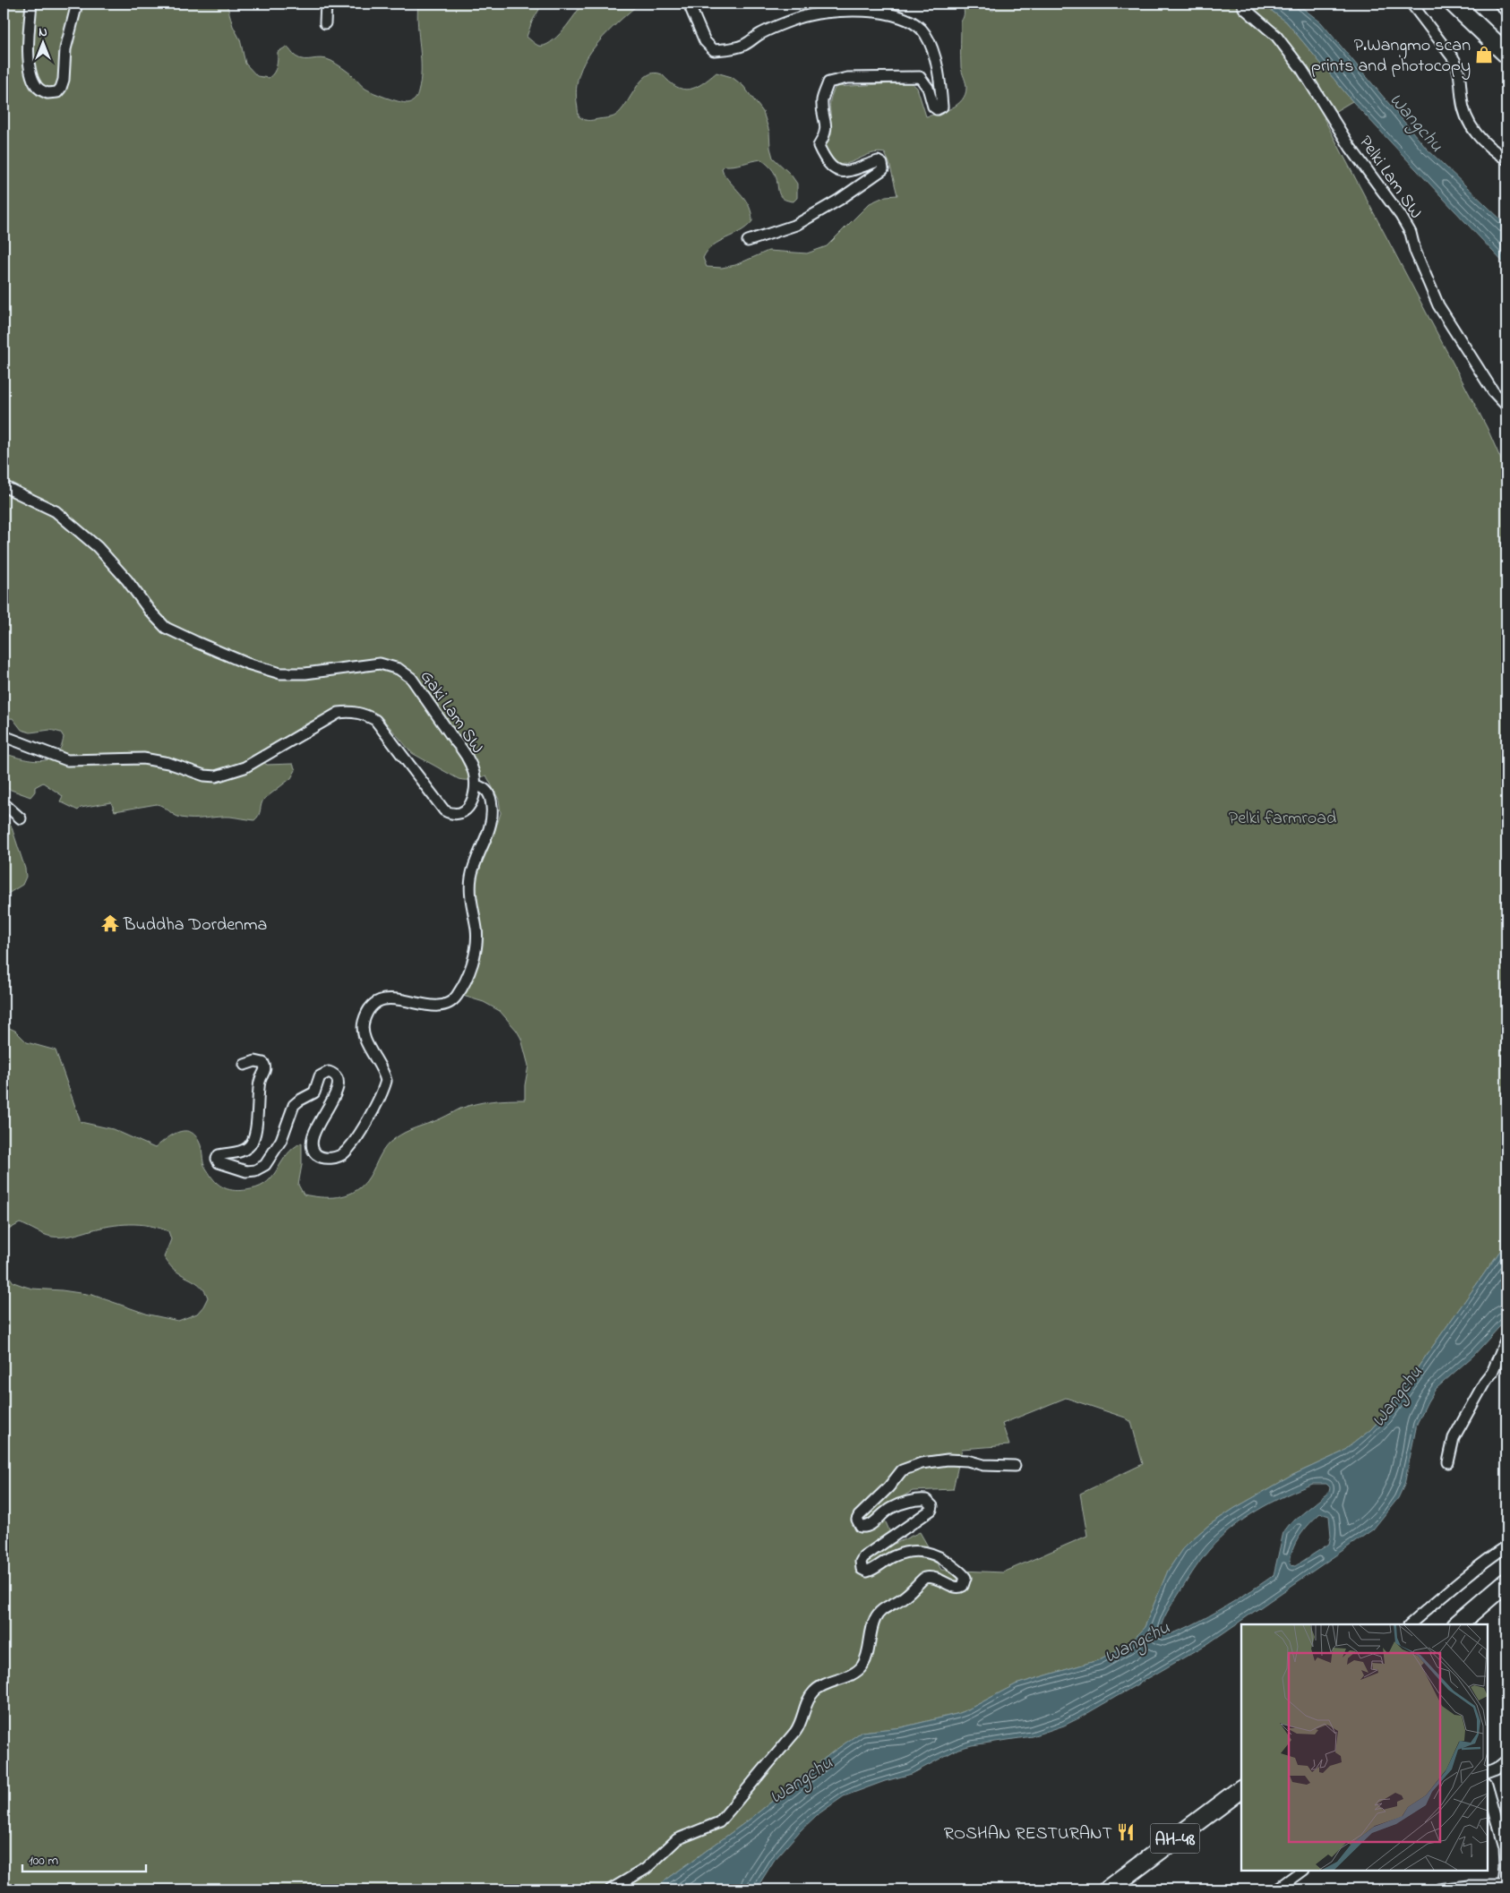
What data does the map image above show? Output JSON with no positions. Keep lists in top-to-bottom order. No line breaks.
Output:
{"streets":{"highway":["AH-48"],"street":["Pelki Lam SW","Gaki Lam SW"]},"water":["Wangchu"],"parks":["Pelki farmroad"],"places":{"shop":["P.Wangmo scan prints and photocopy"],"temple":["Buddha Dordenma"],"restaurant":["ROSHAN RESTURANT"]},"scale_bar":"100 m","north":"top"}
